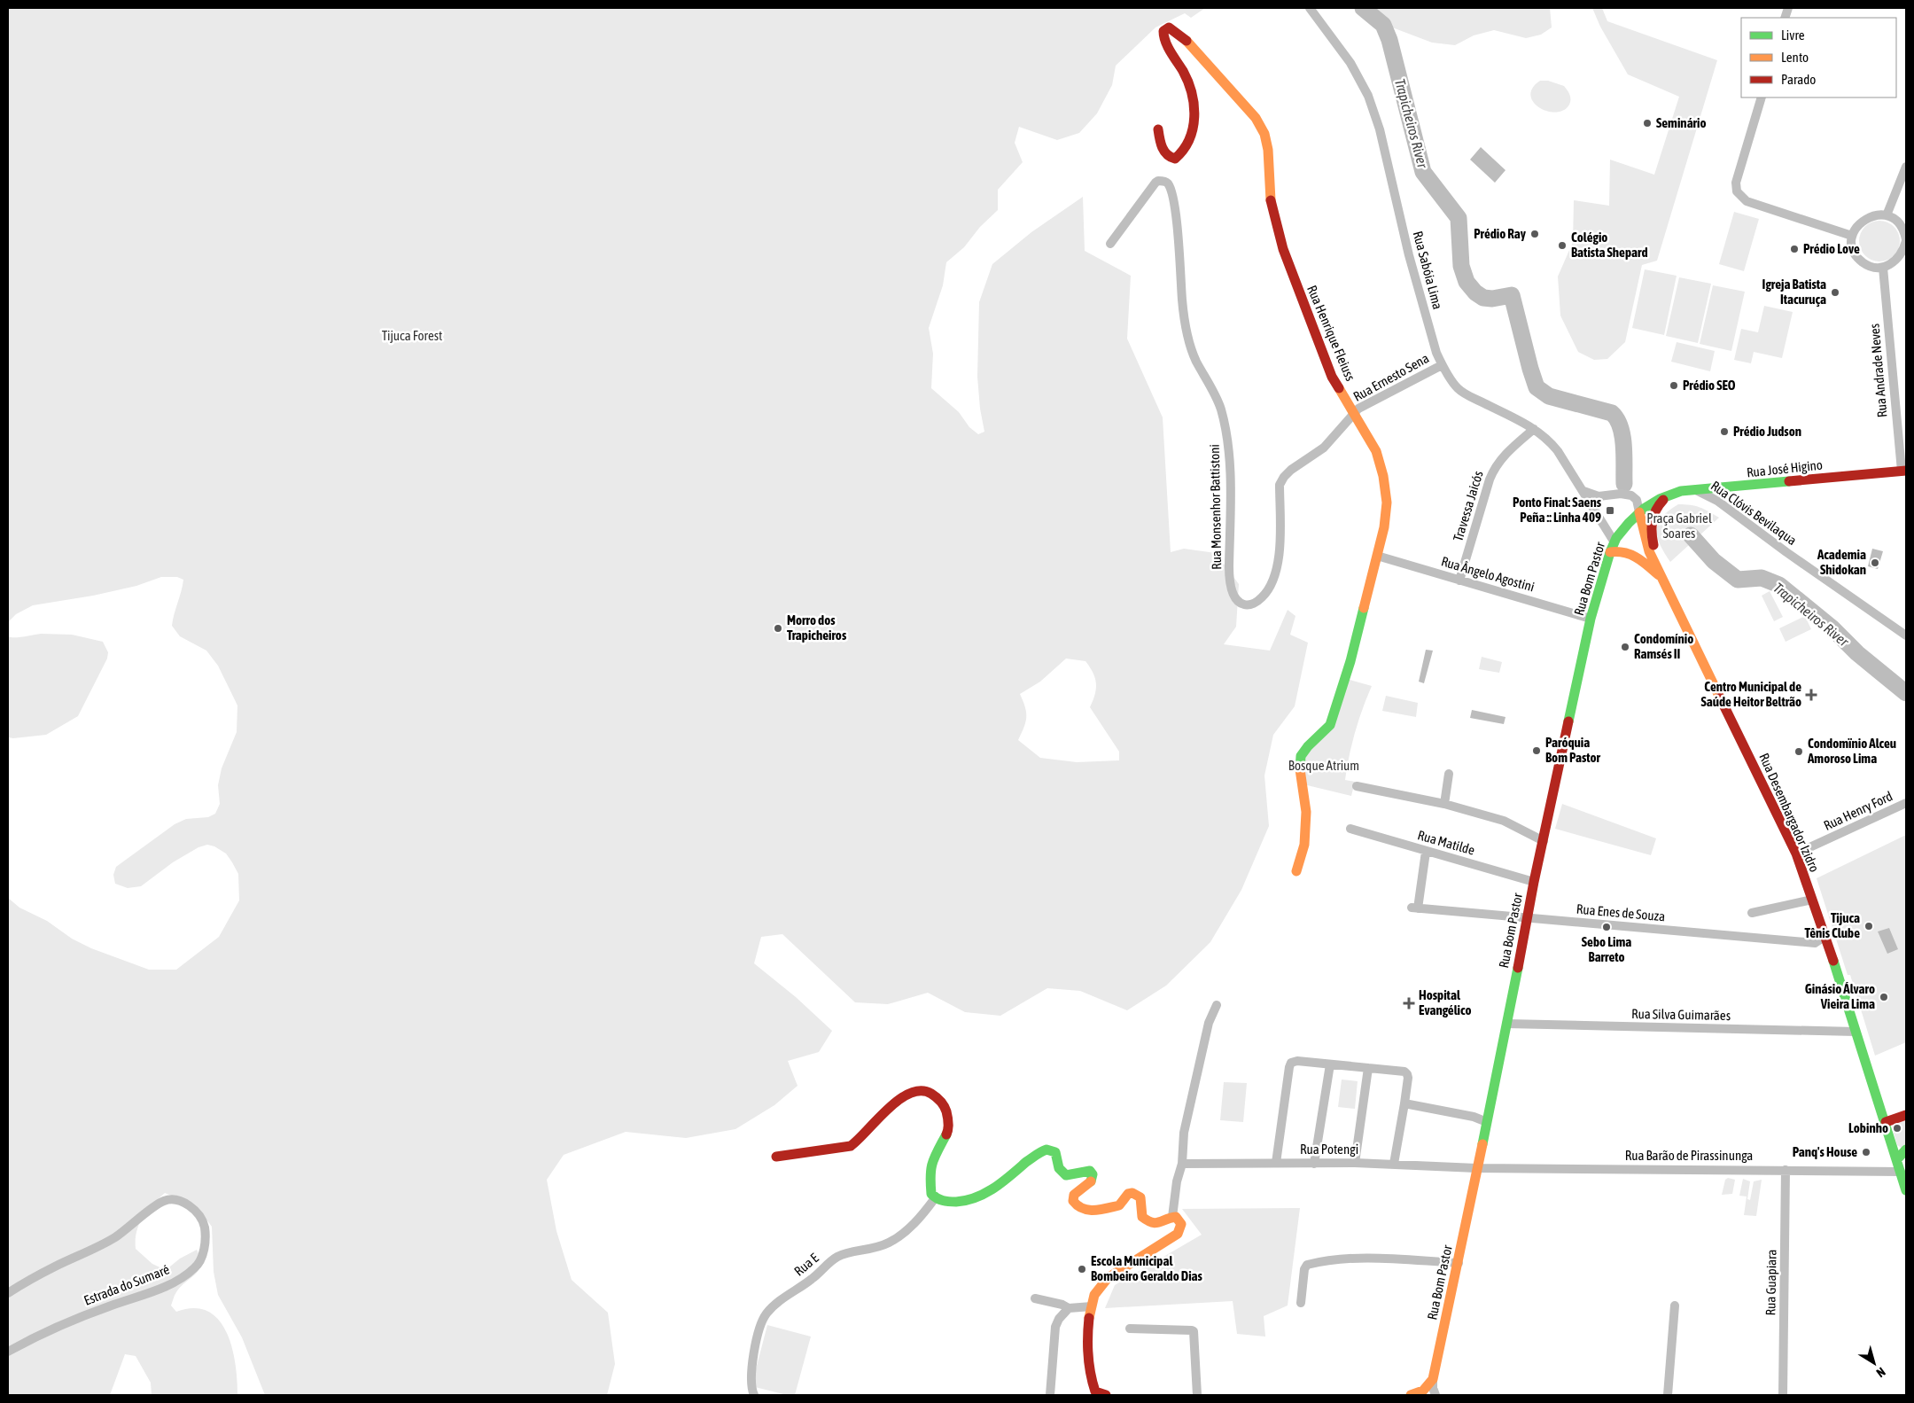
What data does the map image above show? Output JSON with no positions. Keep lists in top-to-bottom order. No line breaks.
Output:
{"streets":{"street":["Rua Sabóia Lima","Rua Henrique Fleiuss","Rua Andrade Neves","Rua Ernesto Sena","Rua José Higino","Travessa Jaicós","Rua Monsenhor Battistoni","Rua Clóvis Bevilaqua","Rua Ângelo Agostini","Rua Bom Pastor","Rua Henry Ford","Rua Desembargador Izidro","Rua Matilde","Rua Enes de Souza","Rua Silva Guimarães","Rua Potengi","Rua Barão de Pirassinunga","Rua E","Rua Guapiara","Estrada do Sumaré"]},"crossings":[["Rua Sabóia Lima","Rua Ernesto Sena"],["Rua Sabóia Lima","Travessa Jaicós"],["Rua Sabóia Lima","Rua Bom Pastor"],["Rua Henrique Fleiuss","Rua Ernesto Sena"],["Rua Henrique Fleiuss","Rua Monsenhor Battistoni"],["Rua Henrique Fleiuss","Rua Ângelo Agostini"],["Rua Andrade Neves","Rua José Higino"],["Rua Ernesto Sena","Rua Monsenhor Battistoni"],["Rua José Higino","Rua Clóvis Bevilaqua"],["Rua José Higino","Rua Bom Pastor"],["Rua José Higino","Rua Desembargador Izidro"],["Travessa Jaicós","Rua Ângelo Agostini"],["Rua Ângelo Agostini","Rua Bom Pastor"],["Rua Bom Pastor","Rua Desembargador Izidro"],["Rua Bom Pastor","Rua Matilde"],["Rua Bom Pastor","Rua Enes de Souza"],["Rua Bom Pastor","Rua Silva Guimarães"],["Rua Bom Pastor","Rua Potengi"],["Rua Bom Pastor","Rua Barão de Pirassinunga"],["Rua Henry Ford","Rua Desembargador Izidro"],["Rua Desembargador Izidro","Rua Enes de Souza"],["Rua Desembargador Izidro","Rua Silva Guimarães"],["Rua Desembargador Izidro","Rua Barão de Pirassinunga"],["Rua Matilde","Rua Enes de Souza"],["Rua Potengi","Rua Barão de Pirassinunga"],["Rua Barão de Pirassinunga","Rua Guapiara"]],"water":["Trapicheiros River"],"parks":["Tijuca Forest","Praça Gabriel Soares","Bosque Atrium"],"places":{"other":["Seminário","Prédio Ray","Colégio Batista Shepard","Prédio Love","Igreja Batista Itacuruça","Prédio SEO","Prédio Judson","Academia Shidokan","Morro dos Trapicheiros","Condomínio Ramsés II","Paróquia Bom Pastor","Condomïnio Alceu Amoroso Lima","Tijuca Tênis Clube","Sebo Lima Barreto","Ginásio Álvaro Vieira Lima","Lobinho","Panq's House","Escola Municipal Bombeiro Geraldo Dias"],"transit":["Ponto Final: Saens Peña :: Linha 409"],"health":["Centro Municipal de Saúde Heitor Beltrão","Hospital Evangélico"]},"legend":["Livre","Lento","Parado"],"north":"bottom right"}
